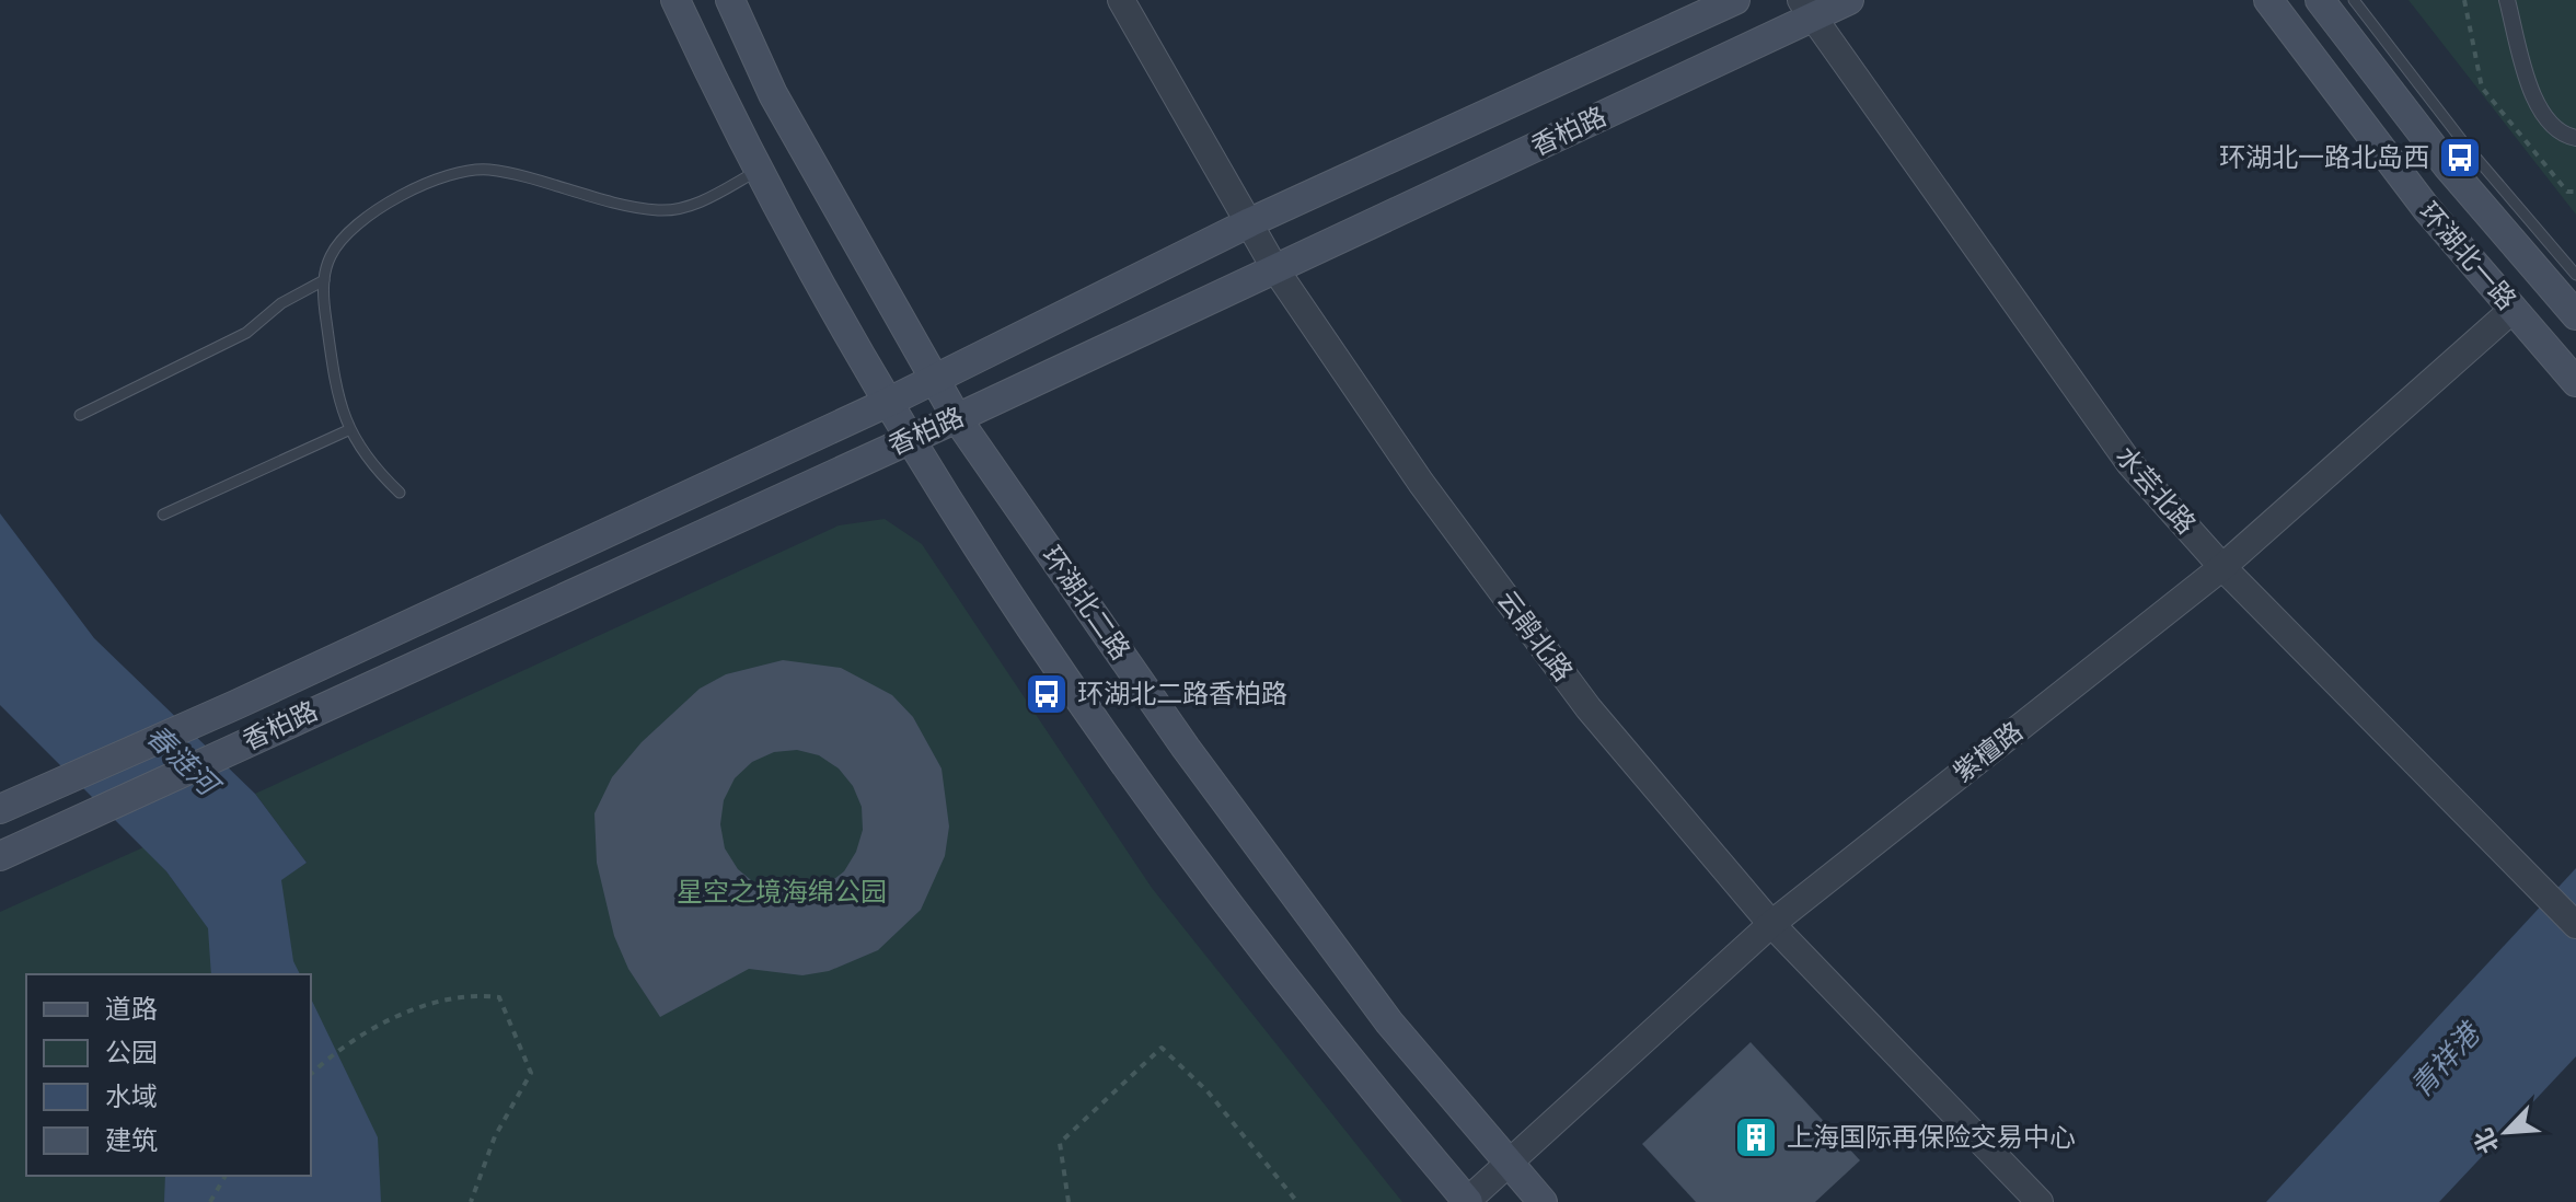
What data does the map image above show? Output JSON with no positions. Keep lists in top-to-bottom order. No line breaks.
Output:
{"streets":{"main road":["香柏路","环湖北一路","环湖北二路"],"street":["水芸北路","云鹃北路","紫檀路"]},"crossings":[["香柏路","水芸北路"],["香柏路","环湖北二路"],["香柏路","云鹃北路"],["环湖北一路","紫檀路"],["水芸北路","紫檀路"],["环湖北二路","紫檀路"],["云鹃北路","紫檀路"]],"water":["春涟河","青祥港"],"parks":["星空之境海绵公园"],"places":{"bus stop":["环湖北一路北岛西","环湖北二路香柏路"],"building":["上海国际再保险交易中心"]},"legend":["道路","公园","水域","建筑"],"north":"bottom left"}
